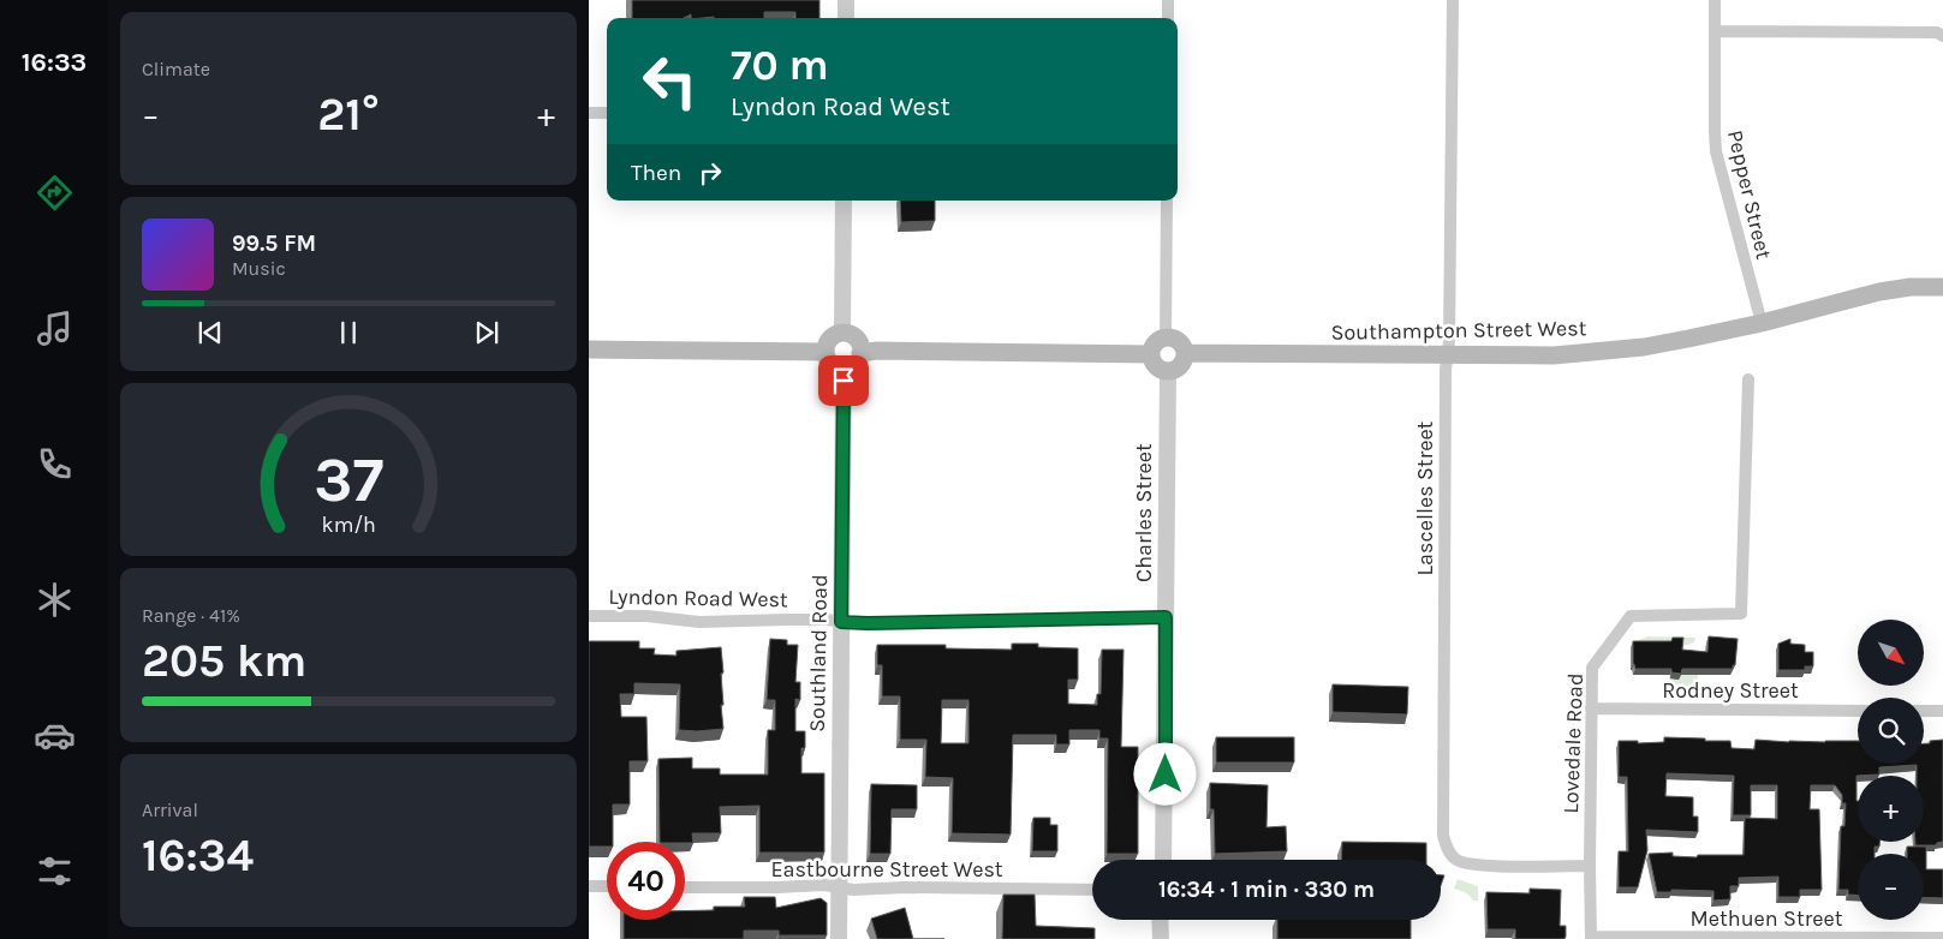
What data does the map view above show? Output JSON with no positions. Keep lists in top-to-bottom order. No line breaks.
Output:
{"streets":{"main road":["Southampton Street West"],"street":["Pepper Street","Lascelles Street","Charles Street","Lyndon Road West","Southland Road","Rodney Street","Lovedale Road","Eastbourne Street West","Methuen Street"]},"crossings":[["Pepper Street","Southampton Street West"],["Southampton Street West","Lascelles Street"],["Southampton Street West","Charles Street"],["Lascelles Street","Lovedale Road"],["Charles Street","Lyndon Road West"],["Lyndon Road West","Southland Road"],["Southland Road","Eastbourne Street West"],["Rodney Street","Lovedale Road"],["Lovedale Road","Methuen Street"]],"north":"bottom right","page":{"tabs":"16:33","tile":["Climate",["Range · 41%","205 km"],["Arrival","16:34"]],"turn":["70 m","Lyndon Road West"],"heat":["−","21°","+"],"then":"Then","song":["99.5 FM","Music"],"map_buttons":["+","−"],"limit":"40","trip":"16:34 · 1 min · 330 m","gauge":["37","km/h"]}}
